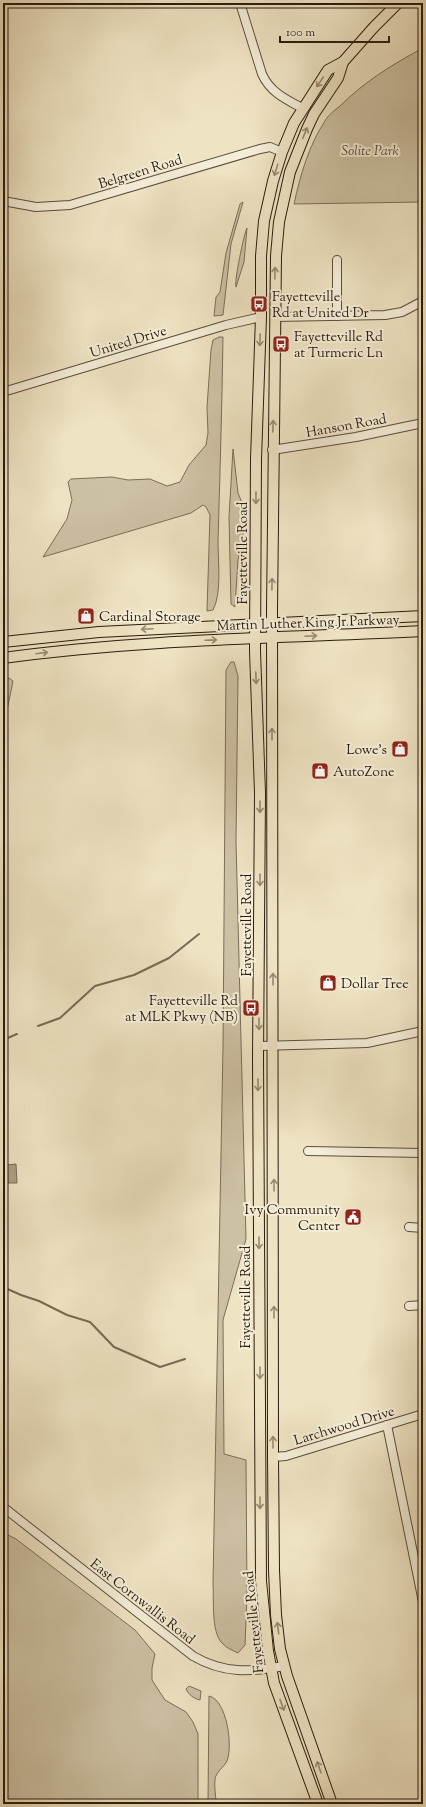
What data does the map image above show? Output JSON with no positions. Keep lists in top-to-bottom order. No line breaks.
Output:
{"streets":{"main road":["Fayetteville Road","Martin Luther King Jr Parkway"],"street":["Belgreen Road","United Drive","Hanson Road","Larchwood Drive","East Cornwallis Road"]},"crossings":[["Belgreen Road","Fayetteville Road"],["United Drive","Fayetteville Road"],["Hanson Road","Fayetteville Road"],["Fayetteville Road","Martin Luther King Jr Parkway"],["Fayetteville Road","Larchwood Drive"],["Fayetteville Road","East Cornwallis Road"]],"parks":["Solite Park"],"places":{"bus stop":["Fayetteville Rd at United Dr","Fayetteville Rd at Turmeric Ln","Fayetteville Rd at MLK Pkwy (NB)"],"shop":["Cardinal Storage","Lowe's","AutoZone","Dollar Tree"],"public building":["Ivy Community Center"]},"scale_bar":"100 m"}
